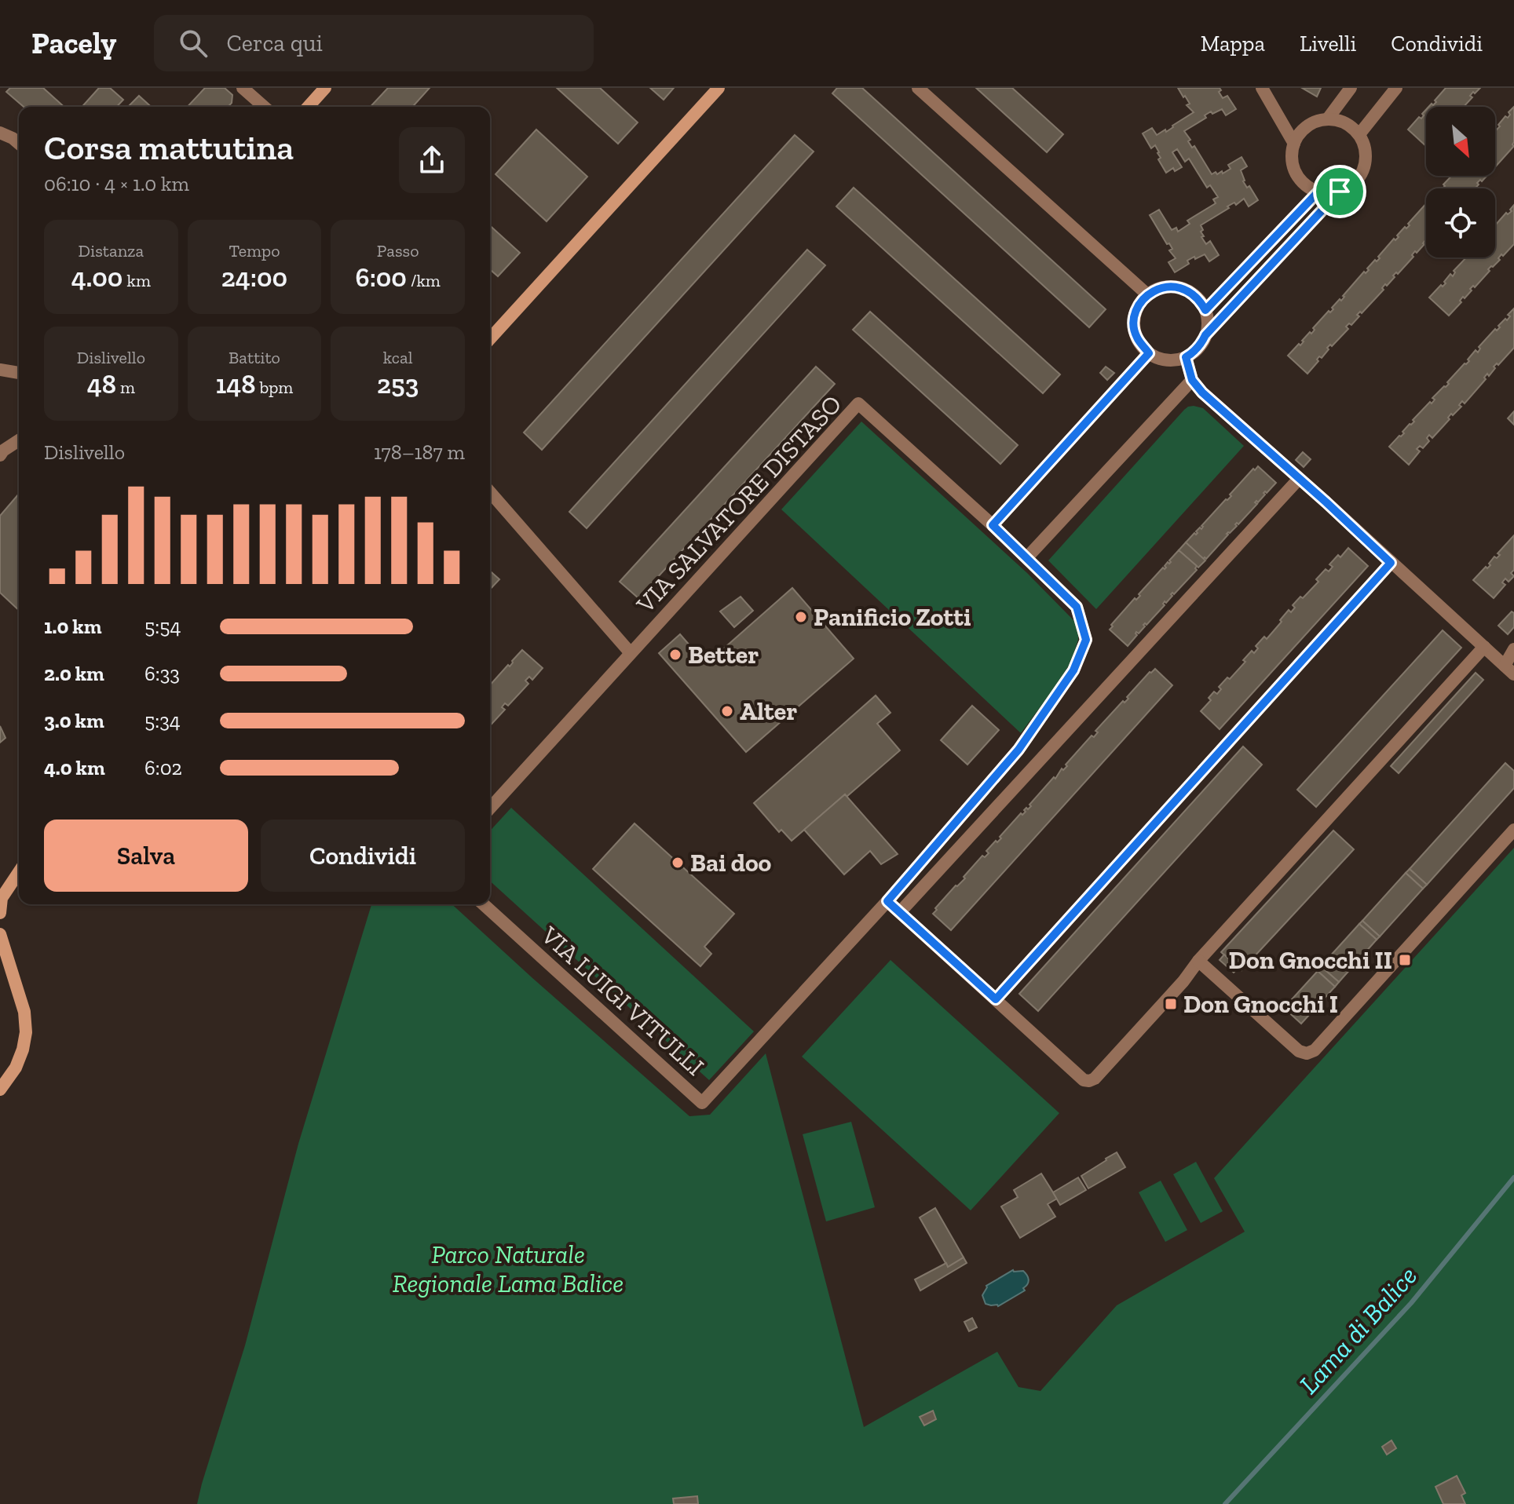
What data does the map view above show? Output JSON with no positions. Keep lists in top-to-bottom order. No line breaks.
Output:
{"streets":{"street":["VIA SALVATORE DISTASO","VIA LUIGI VITULLI"]},"crossings":[["VIA SALVATORE DISTASO","VIA LUIGI VITULLI"]],"water":["Lama di Balice"],"parks":["Parco Naturale Regionale Lama Balice"],"places":{"other":["Panificio Zotti","Better","Alter","Bai doo"],"transit":["Don Gnocchi II","Don Gnocchi I"]},"north":"bottom right","page":{"header":"Pacely","search":"Cerca qui","nav":["Mappa","Livelli","Condividi"],"heading":["Corsa mattutina","06:10 · 4 × 1.0 km"],"stats":[["Distanza","4.00 km"],["Tempo","24:00"],["Passo","6:00 /km"],["Dislivello","48 m"],["Battito","148 bpm"],["kcal","253"]],"chart":["Dislivello","178–187 m"],"list":[{"name":"1.0 km","note":"5:54"},{"name":"2.0 km","note":"6:33"},{"name":"3.0 km","note":"5:34"},{"name":"4.0 km","note":"6:02"}],"buttons":["Salva","Condividi"]}}
